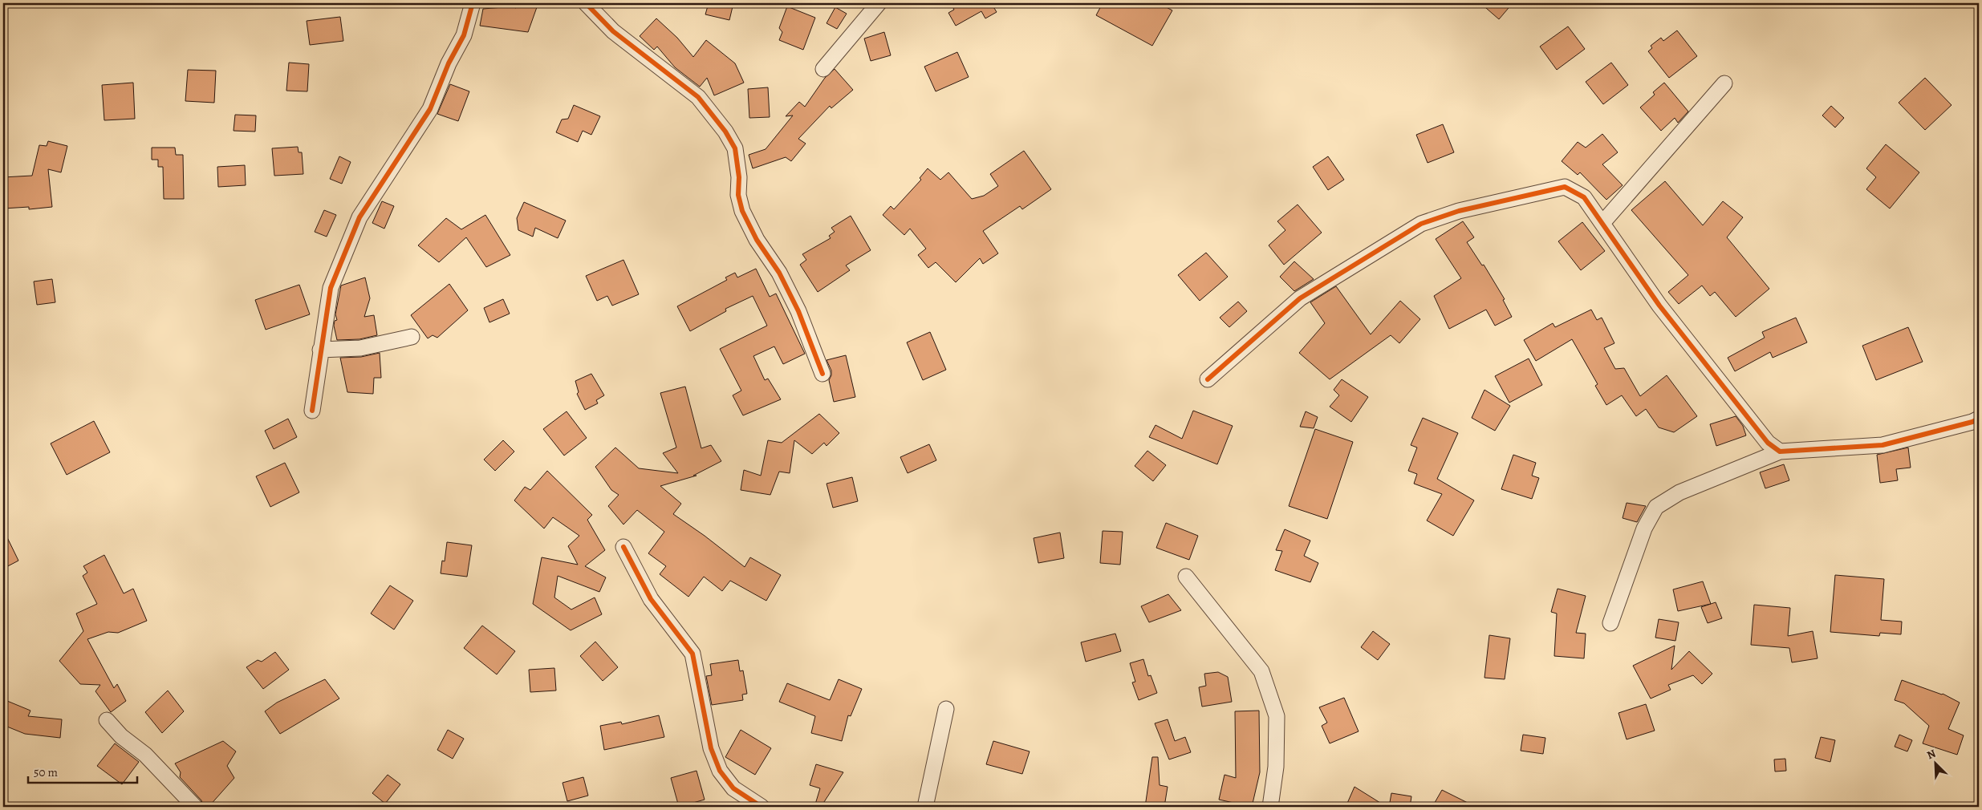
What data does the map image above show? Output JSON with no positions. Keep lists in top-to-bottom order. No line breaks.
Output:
{"scale_bar":"50 m","north":"top left"}
